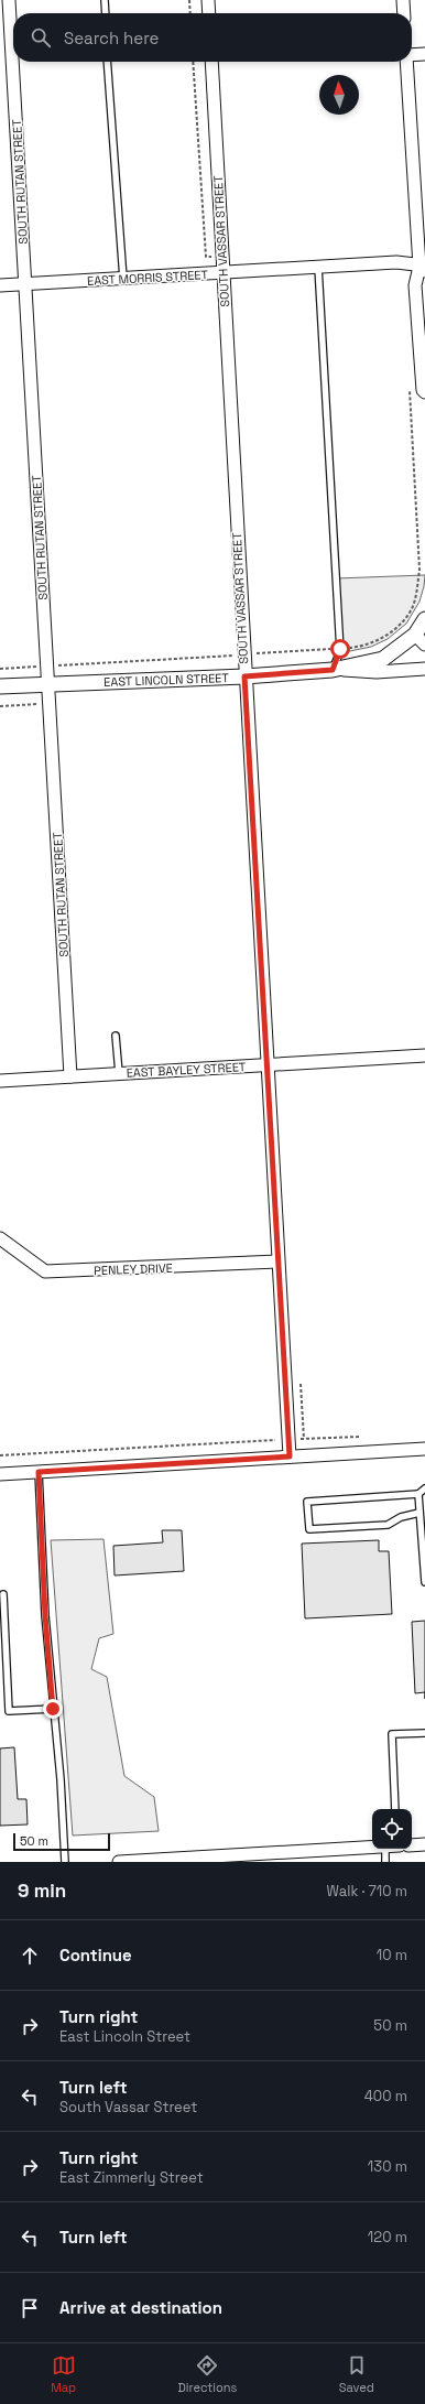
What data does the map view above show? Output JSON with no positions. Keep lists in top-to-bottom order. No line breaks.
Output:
{"streets":{"street":["SOUTH RUTAN STREET","SOUTH VASSAR STREET","EAST MORRIS STREET","EAST LINCOLN STREET","EAST BAYLEY STREET","PENLEY DRIVE"]},"crossings":[["SOUTH RUTAN STREET","EAST MORRIS STREET"],["SOUTH RUTAN STREET","EAST LINCOLN STREET"],["SOUTH RUTAN STREET","EAST BAYLEY STREET"],["SOUTH VASSAR STREET","EAST MORRIS STREET"],["SOUTH VASSAR STREET","EAST LINCOLN STREET"],["SOUTH VASSAR STREET","EAST BAYLEY STREET"],["SOUTH VASSAR STREET","PENLEY DRIVE"]],"scale_bar":"50 m","north":"top","page":{"search":"Search here","scale":"50 m","heading":["9 min","Walk · 710 m"],"list":[["Continue","10 m"],["Turn right","East Lincoln Street","50 m"],["Turn left","South Vassar Street","400 m"],["Turn right","East Zimmerly Street","130 m"],["Turn left","120 m"],"Arrive at destination"],"nav":["Map","Directions","Saved"]}}
